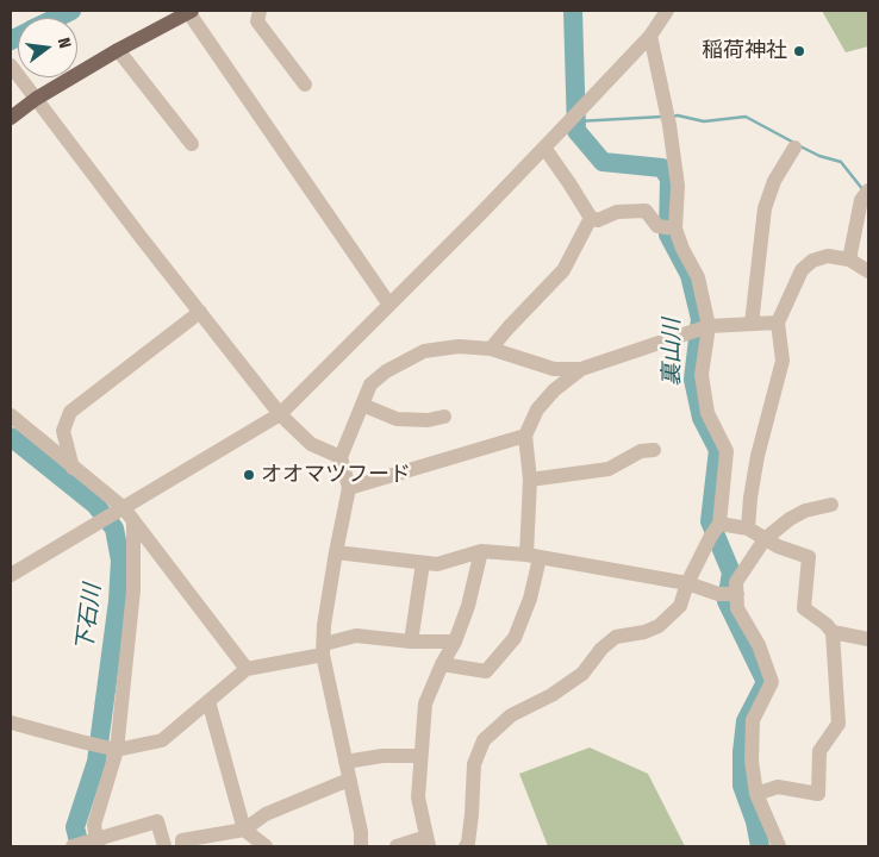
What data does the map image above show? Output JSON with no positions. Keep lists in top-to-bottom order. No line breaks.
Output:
{"water":["裏山川","下石川"],"places":["稲荷神社","オオマツフード"],"north":"right"}
